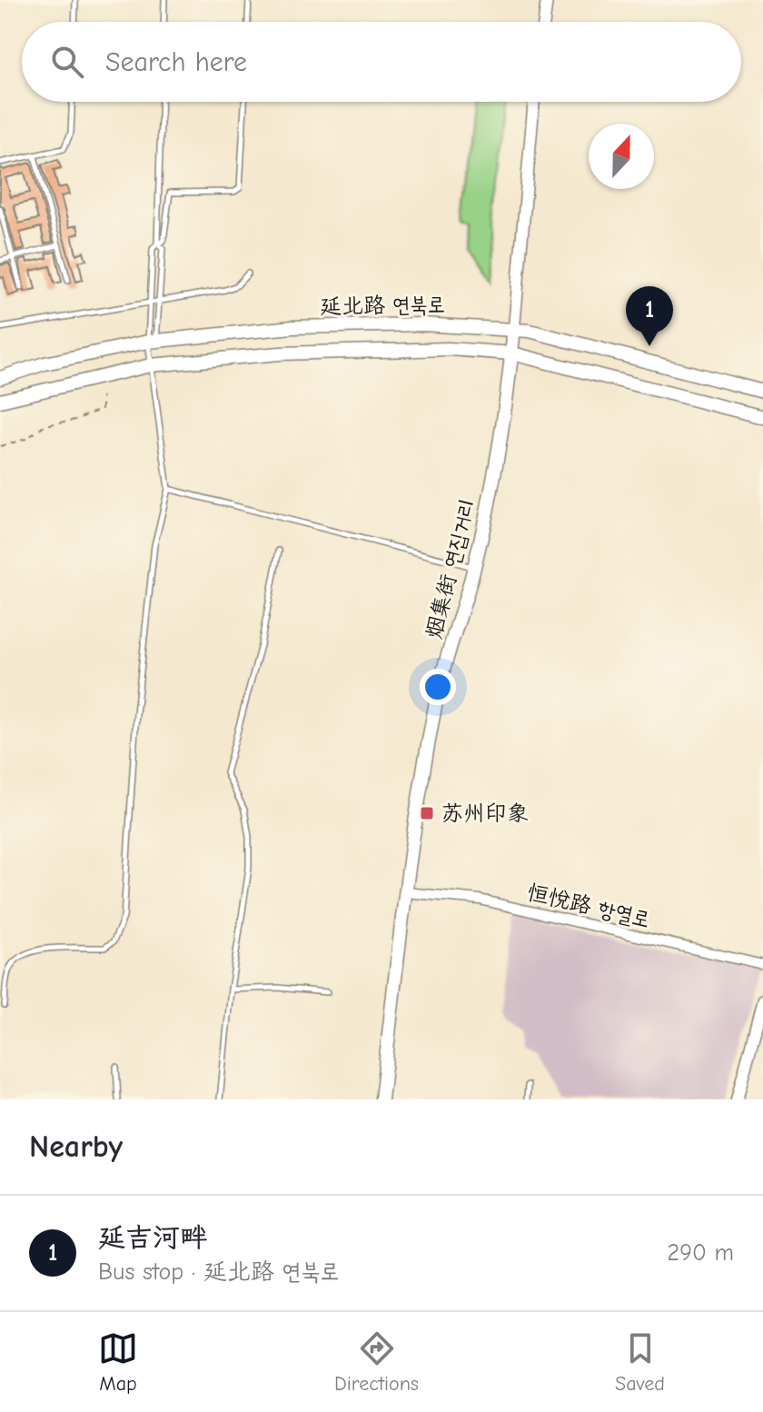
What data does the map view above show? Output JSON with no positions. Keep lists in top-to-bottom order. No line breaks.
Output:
{"streets":{"main road":["延北路 연북로","烟集街 연집거리"],"street":["恒悦路 항열로"]},"crossings":[["延北路 연북로","烟集街 연집거리"],["烟集街 연집거리","恒悦路 항열로"]],"places":{"transit":["苏州印象"]},"north":"top","page":{"search":"Search here","pins":"1","heading":"Nearby","list":[{"mark":"1","name":"延吉河畔","note":"Bus stop · 延北路 연북로","value":"290 m"}],"nav":["Map","Directions","Saved"]}}
